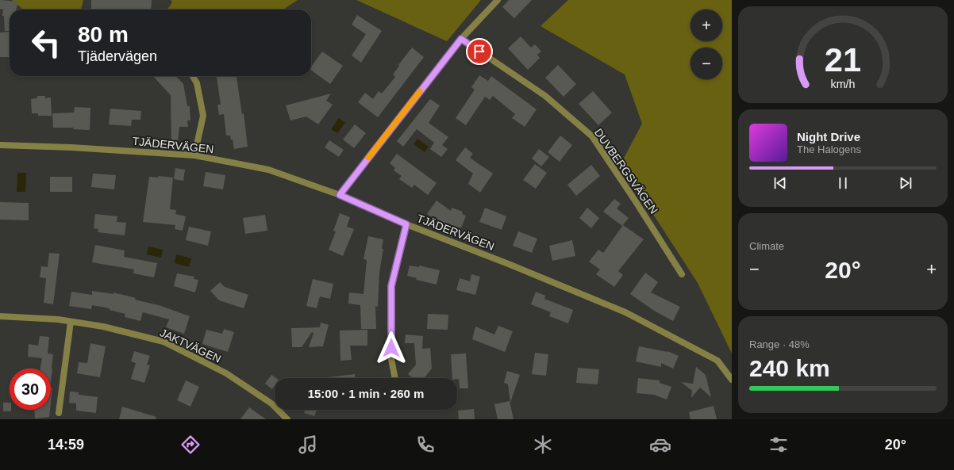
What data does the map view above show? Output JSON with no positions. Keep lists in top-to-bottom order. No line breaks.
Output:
{"streets":{"street":["TJÄDERVÄGEN","DUVBERGSVÄGEN","JAKTVÄGEN"]},"page":{"map_buttons":["+","−"],"turn":["80 m","Tjädervägen"],"song":["Night Drive","The Halogens"],"tile":["Climate",["Range · 48%","240 km"]],"heat":["−","20°","+"],"limit":"30","trip":"15:00 · 1 min · 260 m","tabs":["14:59","20°"],"gauge":["21","km/h"]}}
